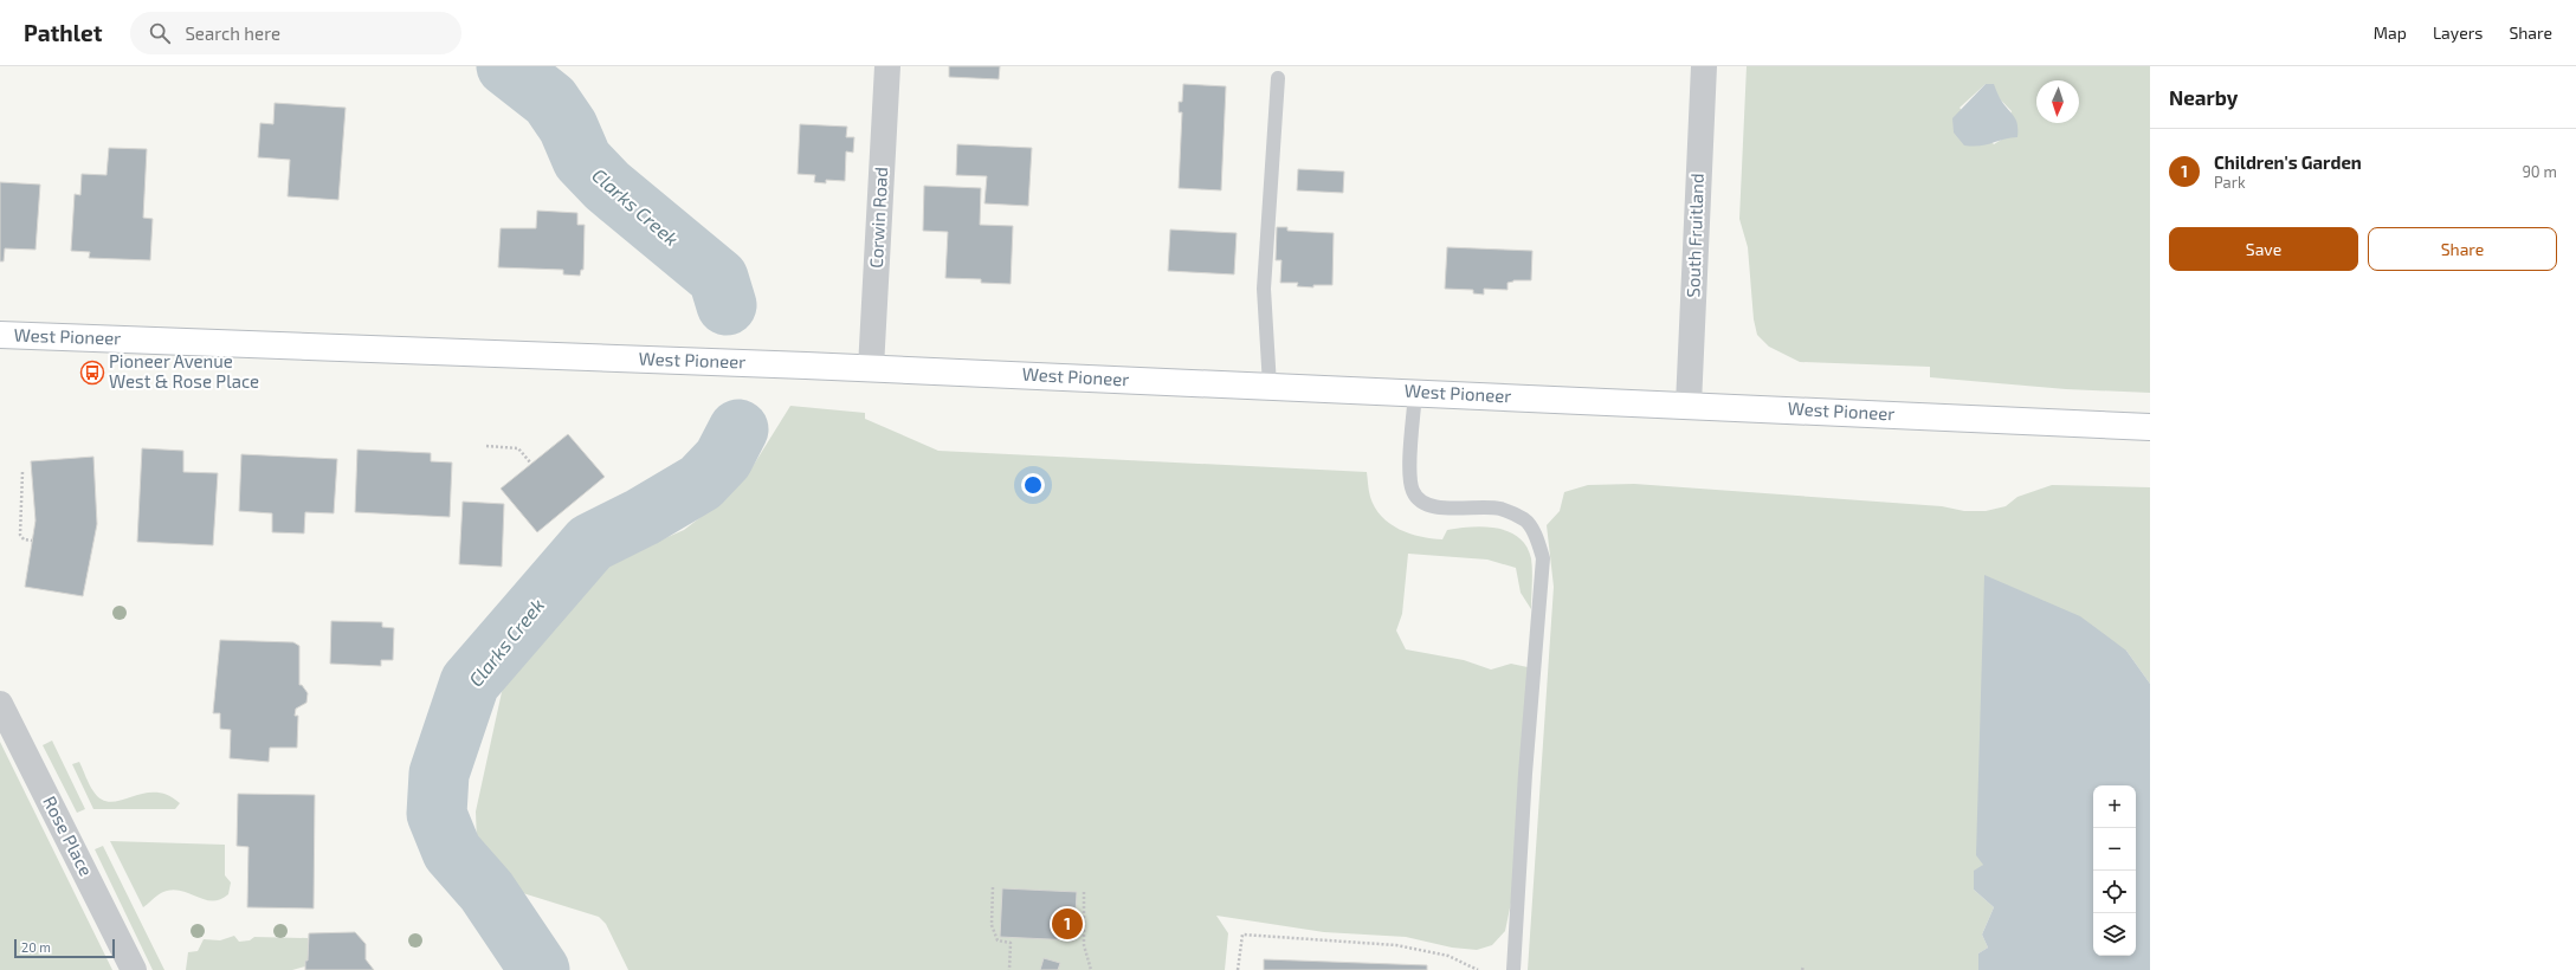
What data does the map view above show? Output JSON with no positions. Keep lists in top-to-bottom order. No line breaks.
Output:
{"streets":{"main road":["West Pioneer"],"street":["Corwin Road","South Fruitland","Rose Place"]},"crossings":[["Corwin Road","West Pioneer"],["South Fruitland","West Pioneer"]],"water":["Clarks Creek"],"places":{"bus stop":["Pioneer Avenue West & Rose Place"]},"scale_bar":"20 m","north":"bottom","page":{"header":"Pathlet","search":"Search here","nav":["Map","Layers","Share"],"heading":"Nearby","list":[{"mark":"1","name":"Children's Garden","note":"Park","value":"90 m"}],"buttons":["Save","Share"],"map_buttons":["+","−"],"pins":"1","scale":"20 m"}}
